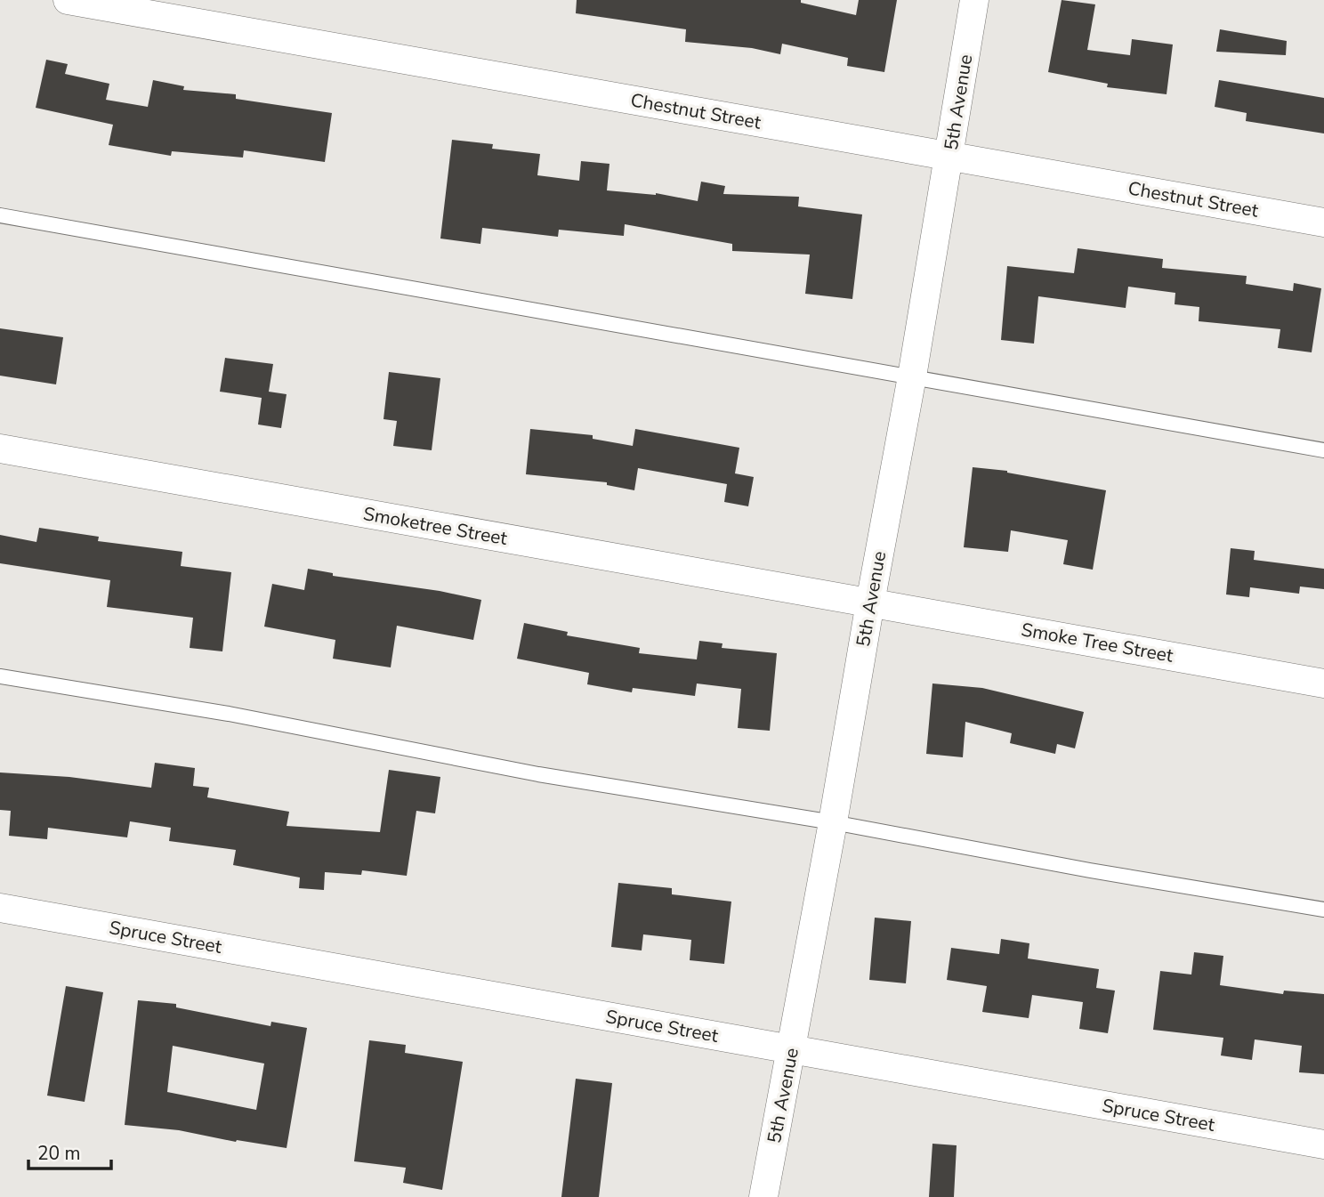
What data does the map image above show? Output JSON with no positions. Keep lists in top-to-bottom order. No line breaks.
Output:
{"streets":{"street":["5th Avenue","Chestnut Street","Smoketree Street","Smoke Tree Street","Spruce Street"]},"crossings":[["5th Avenue","Chestnut Street"],["5th Avenue","Smoketree Street"],["5th Avenue","Smoke Tree Street"],["5th Avenue","Spruce Street"],["Smoketree Street","Smoke Tree Street"]],"scale_bar":"20 m"}
